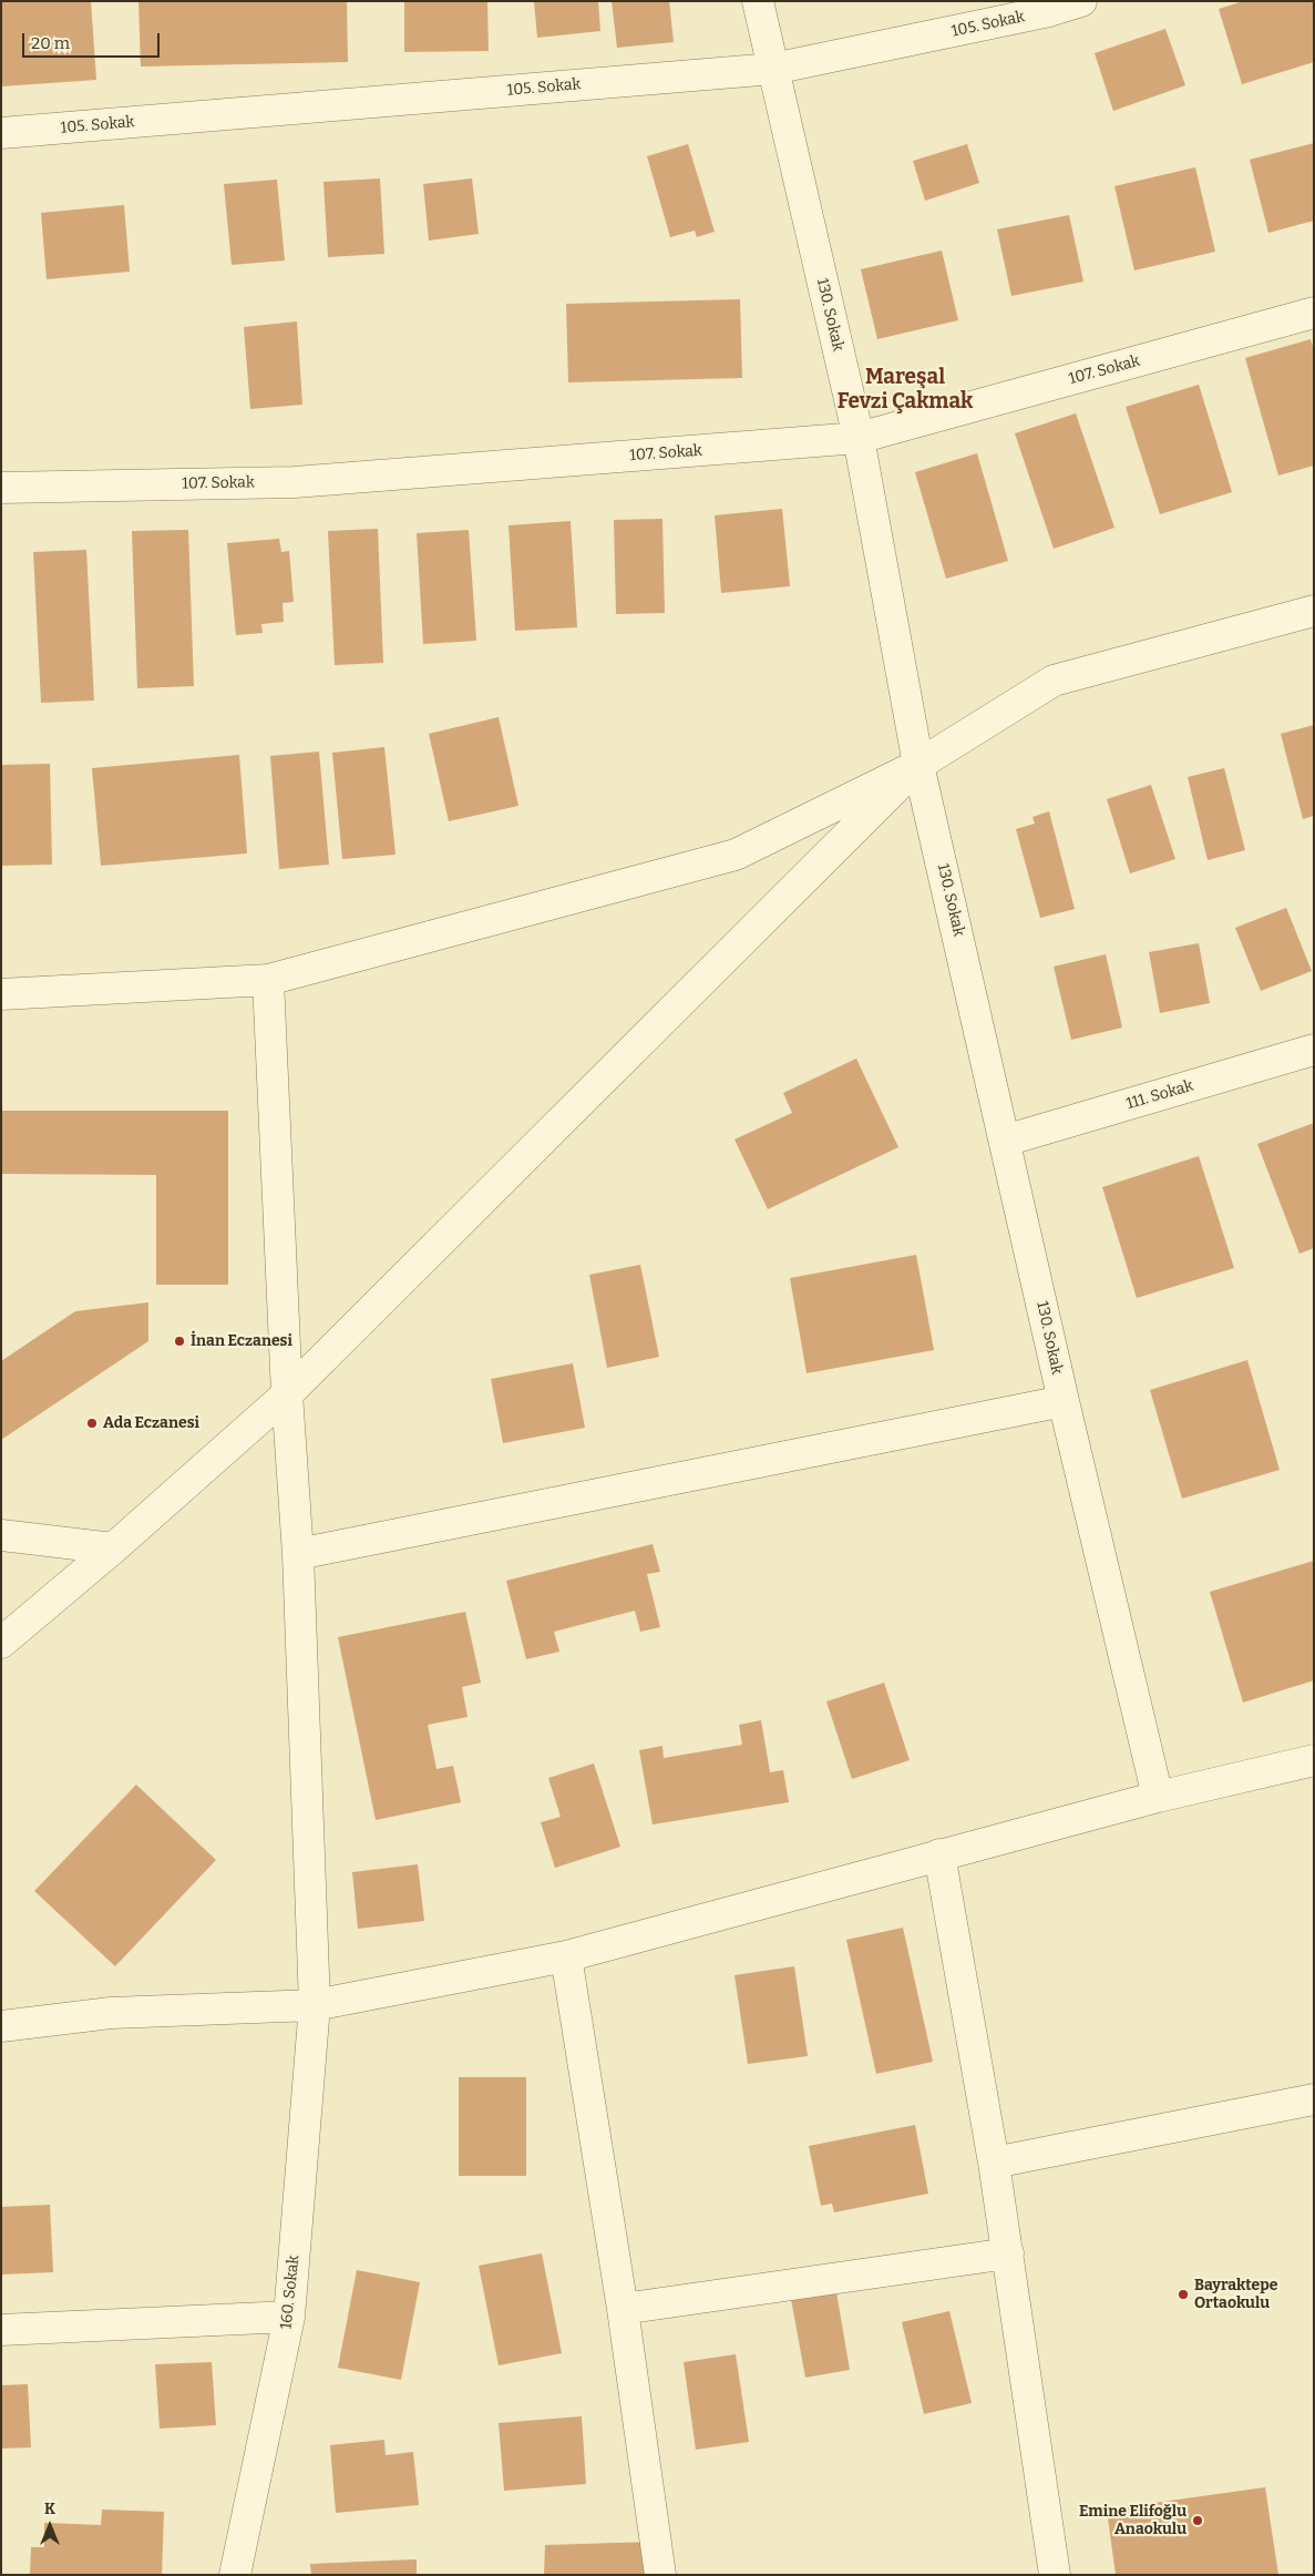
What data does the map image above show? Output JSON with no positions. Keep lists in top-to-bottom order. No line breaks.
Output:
{"streets":{"street":["105. Sokak","130. Sokak","107. Sokak","111. Sokak","160. Sokak"]},"crossings":[["105. Sokak","130. Sokak"],["130. Sokak","107. Sokak"],["130. Sokak","111. Sokak"]],"districts":["Mareşal Fevzi Çakmak"],"places":["İnan Eczanesi","Ada Eczanesi","Bayraktepe Ortaokulu","Emine Elifoğlu Anaokulu"],"scale_bar":"20 m","north":"top"}
